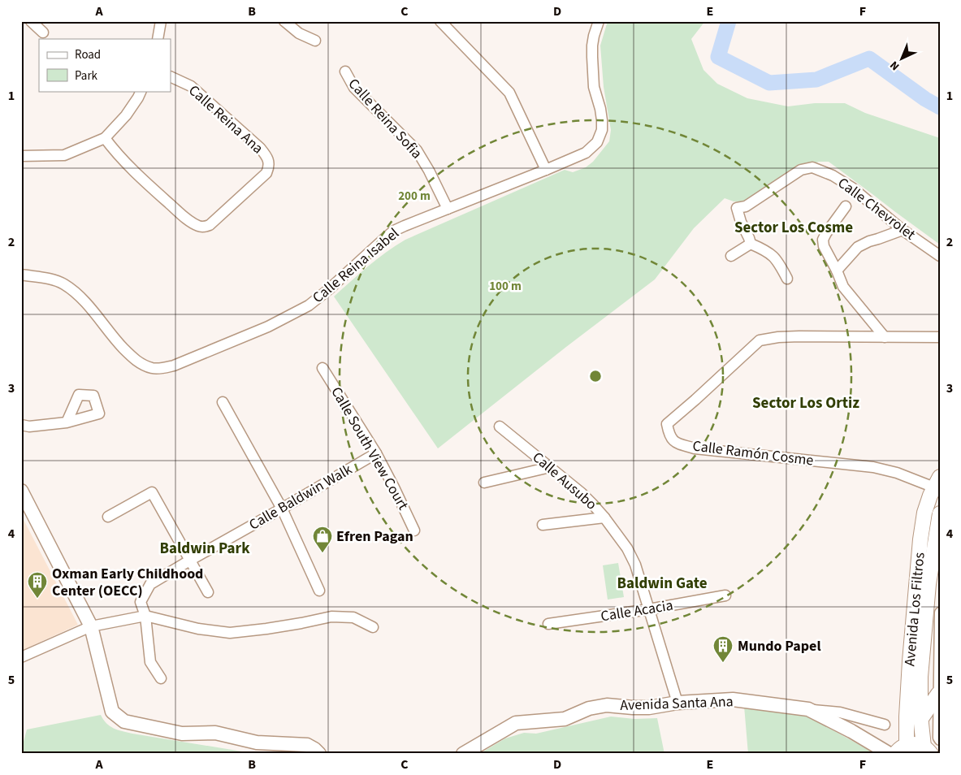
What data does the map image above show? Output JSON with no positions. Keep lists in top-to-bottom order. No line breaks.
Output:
{"streets":{"main road":["Avenida Los Filtros"],"street":["Calle Reina Sofia","Calle Reina Ana","Calle Chevrolet","Calle Reina Isabel","Calle South View Court","Calle Ramón Cosme","Calle Ausubo","Calle Baldwin Walk","Calle Acacia","Avenida Santa Ana"]},"crossings":[["Calle Reina Sofia","Calle Reina Isabel"],["Calle South View Court","Calle Baldwin Walk"],["Calle Ramón Cosme","Avenida Los Filtros"],["Calle Ausubo","Calle Acacia"],["Calle Ausubo","Avenida Santa Ana"]],"districts":["Sector Los Cosme","Sector Los Ortiz","Baldwin Park","Baldwin Gate"],"places":{"shop":["Efren Pagan"],"building":["Oxman Early Childhood Center (OECC)","Mundo Papel"]},"legend":["Road","Park"],"north":"bottom left","grid":{"columns":["A","B","C","D","E","F"],"rows":["1","2","3","4","5"]},"rings":["200 m","100 m"]}
